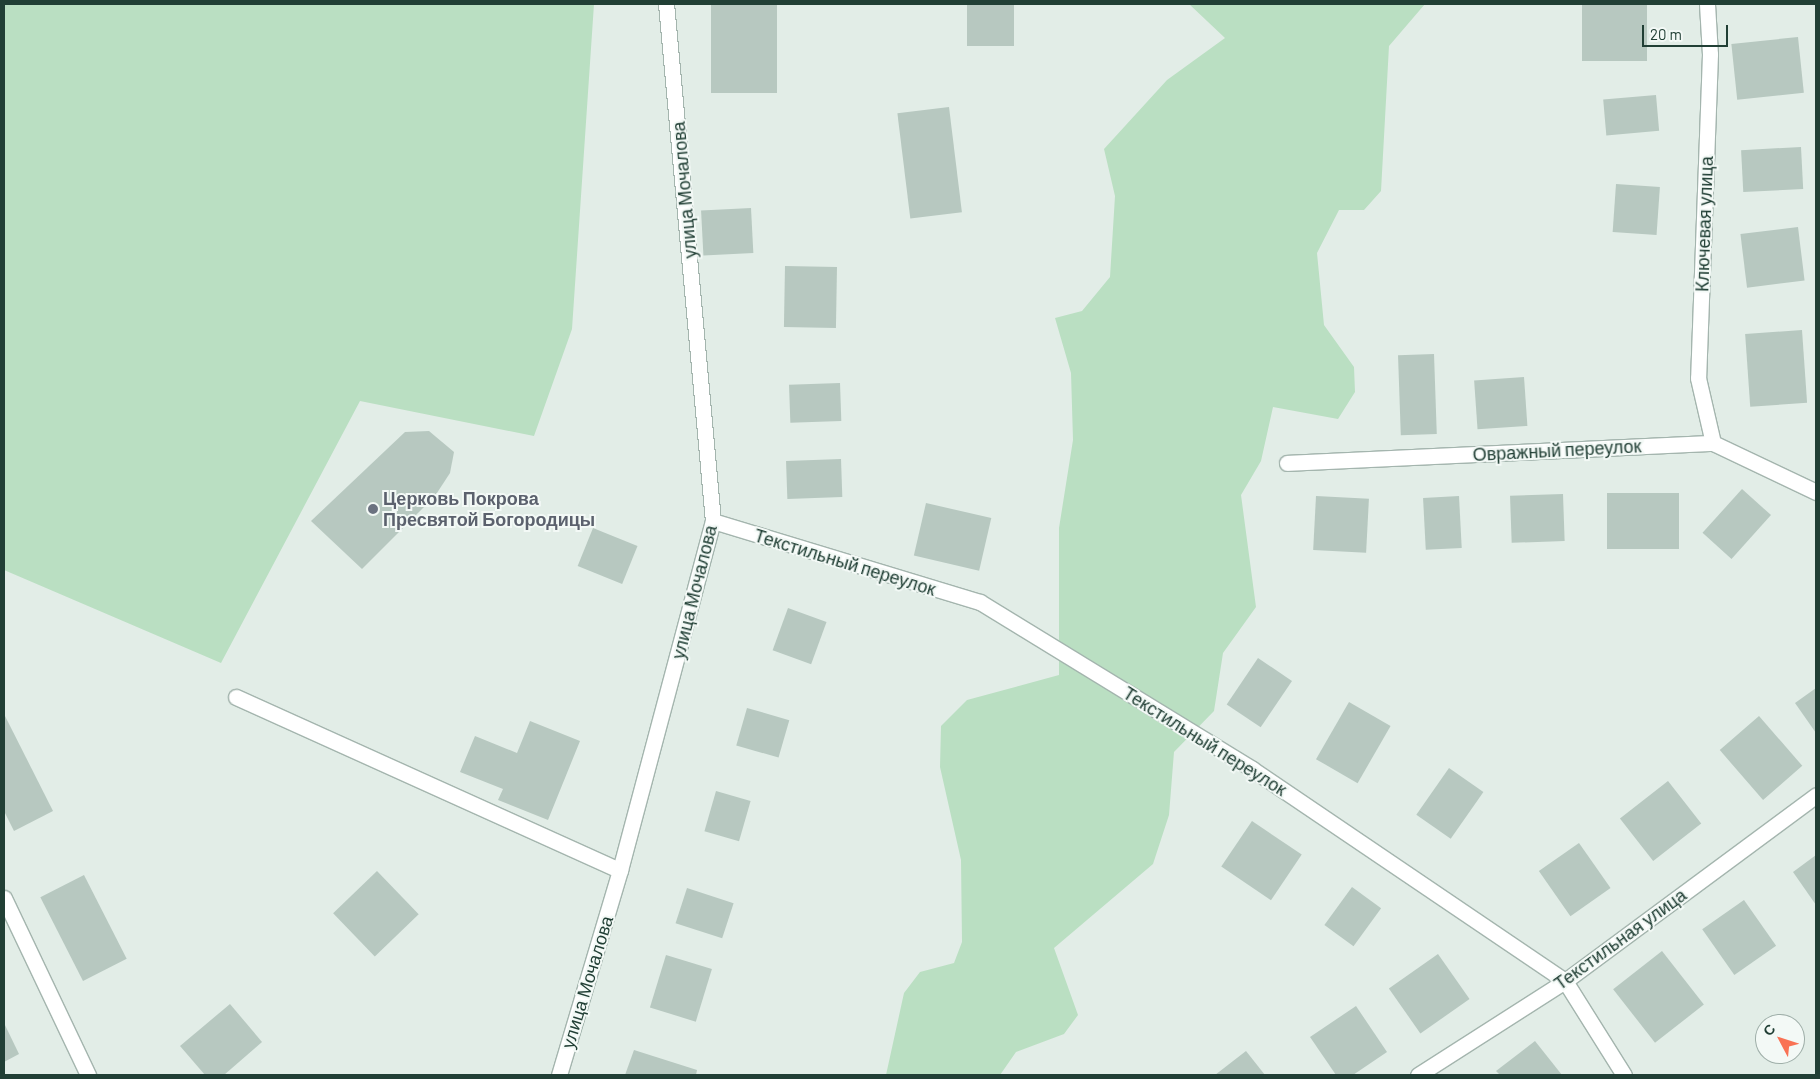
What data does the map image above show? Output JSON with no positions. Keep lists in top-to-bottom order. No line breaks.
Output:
{"streets":{"street":["улица Мочалова","Ключевая улица","Овражный переулок","Текстильный переулок","Текстильная улица"]},"crossings":[["улица Мочалова","Текстильный переулок"],["Ключевая улица","Овражный переулок"],["Текстильный переулок","Текстильная улица"]],"places":["Церковь Покрова Пресвятой Богородицы"],"scale_bar":"20 m","north":"top left"}
